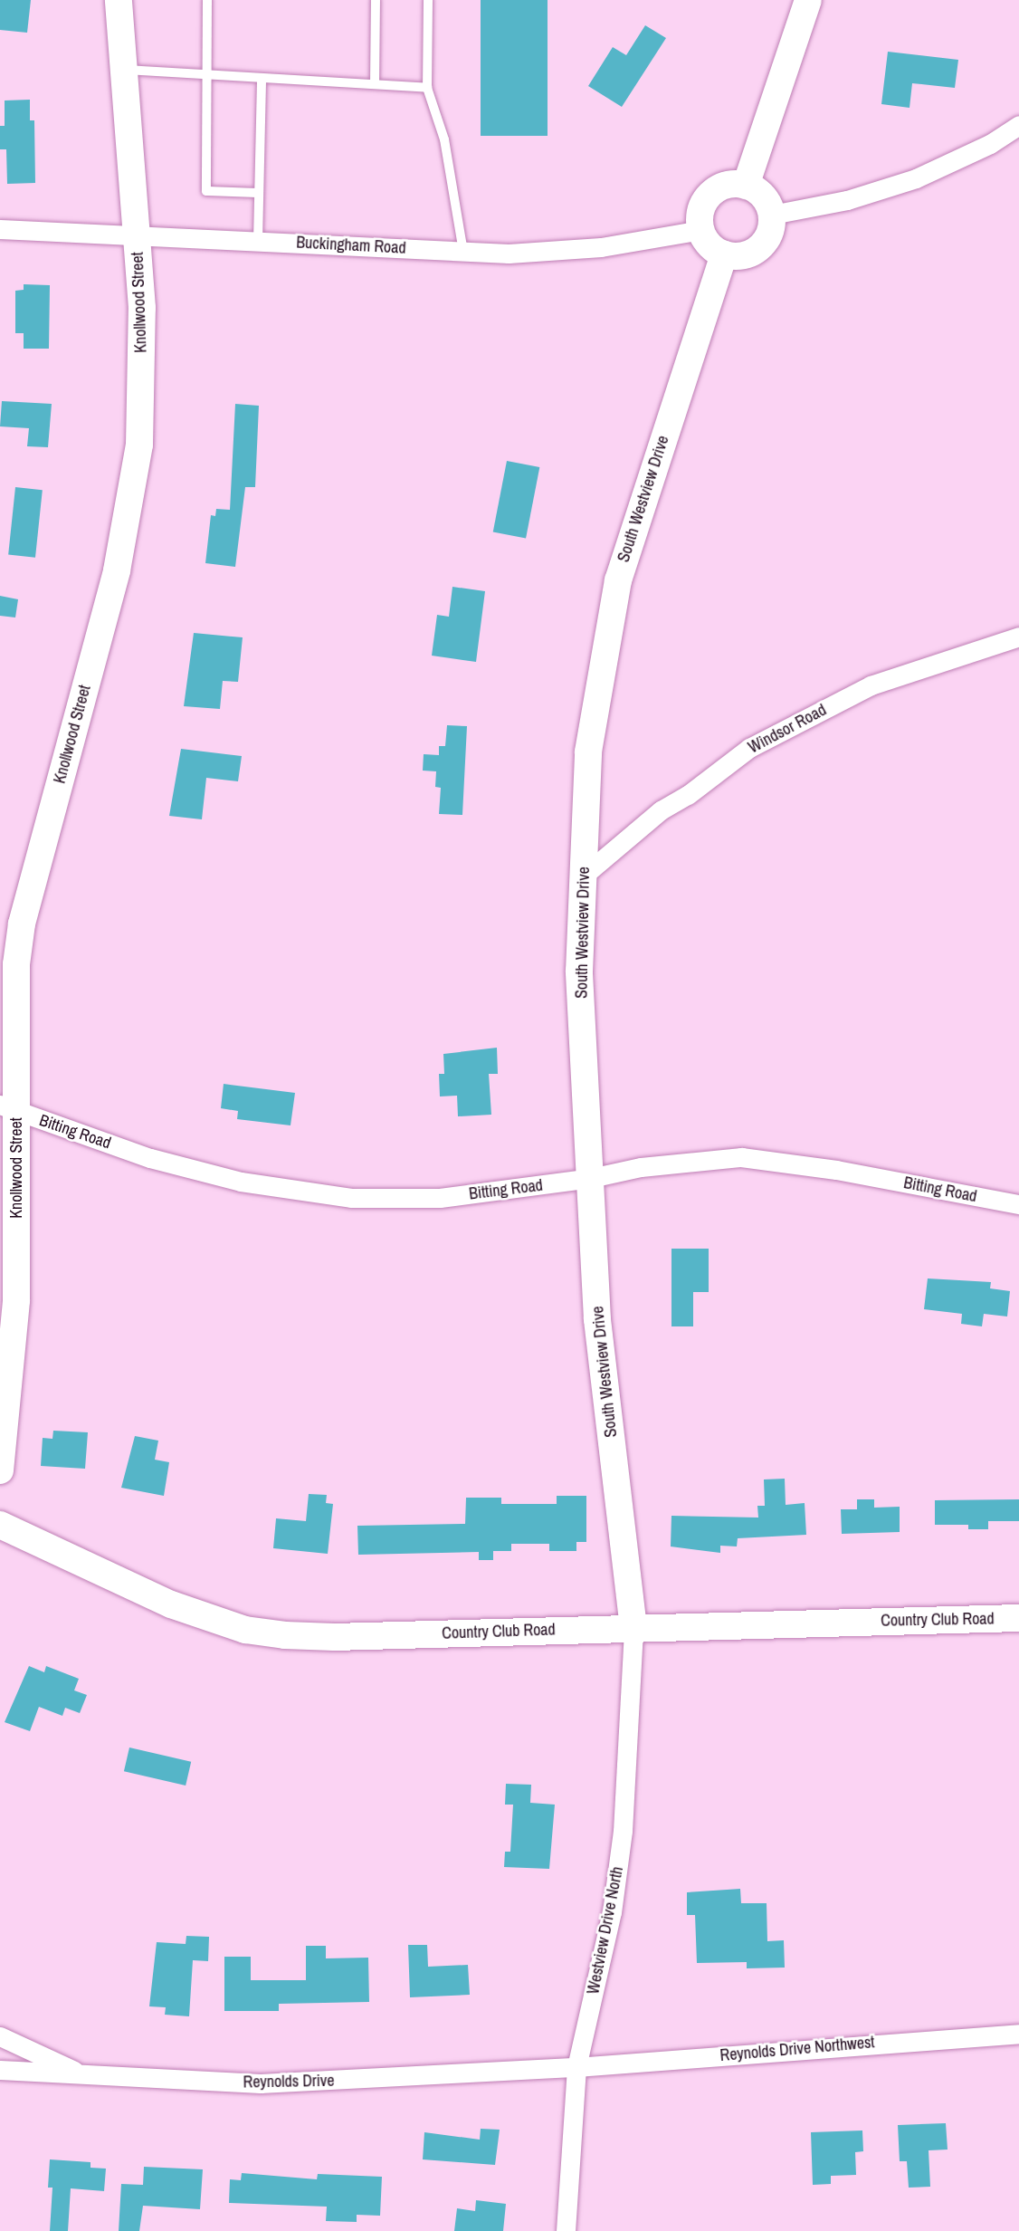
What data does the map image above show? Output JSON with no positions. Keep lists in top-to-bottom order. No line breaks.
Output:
{"streets":{"main road":["Knollwood Street","South Westview Drive","Country Club Road"],"street":["Buckingham Road","Windsor Road","Bitting Road","Westview Drive North","Reynolds Drive Northwest","Reynolds Drive"]},"crossings":[["Buckingham Road","Knollwood Street"],["Buckingham Road","South Westview Drive"],["Knollwood Street","Bitting Road"],["South Westview Drive","Windsor Road"],["South Westview Drive","Bitting Road"],["South Westview Drive","Country Club Road"],["South Westview Drive","Westview Drive North"],["Country Club Road","Westview Drive North"],["Westview Drive North","Reynolds Drive Northwest"],["Westview Drive North","Reynolds Drive"],["Reynolds Drive Northwest","Reynolds Drive"]]}
